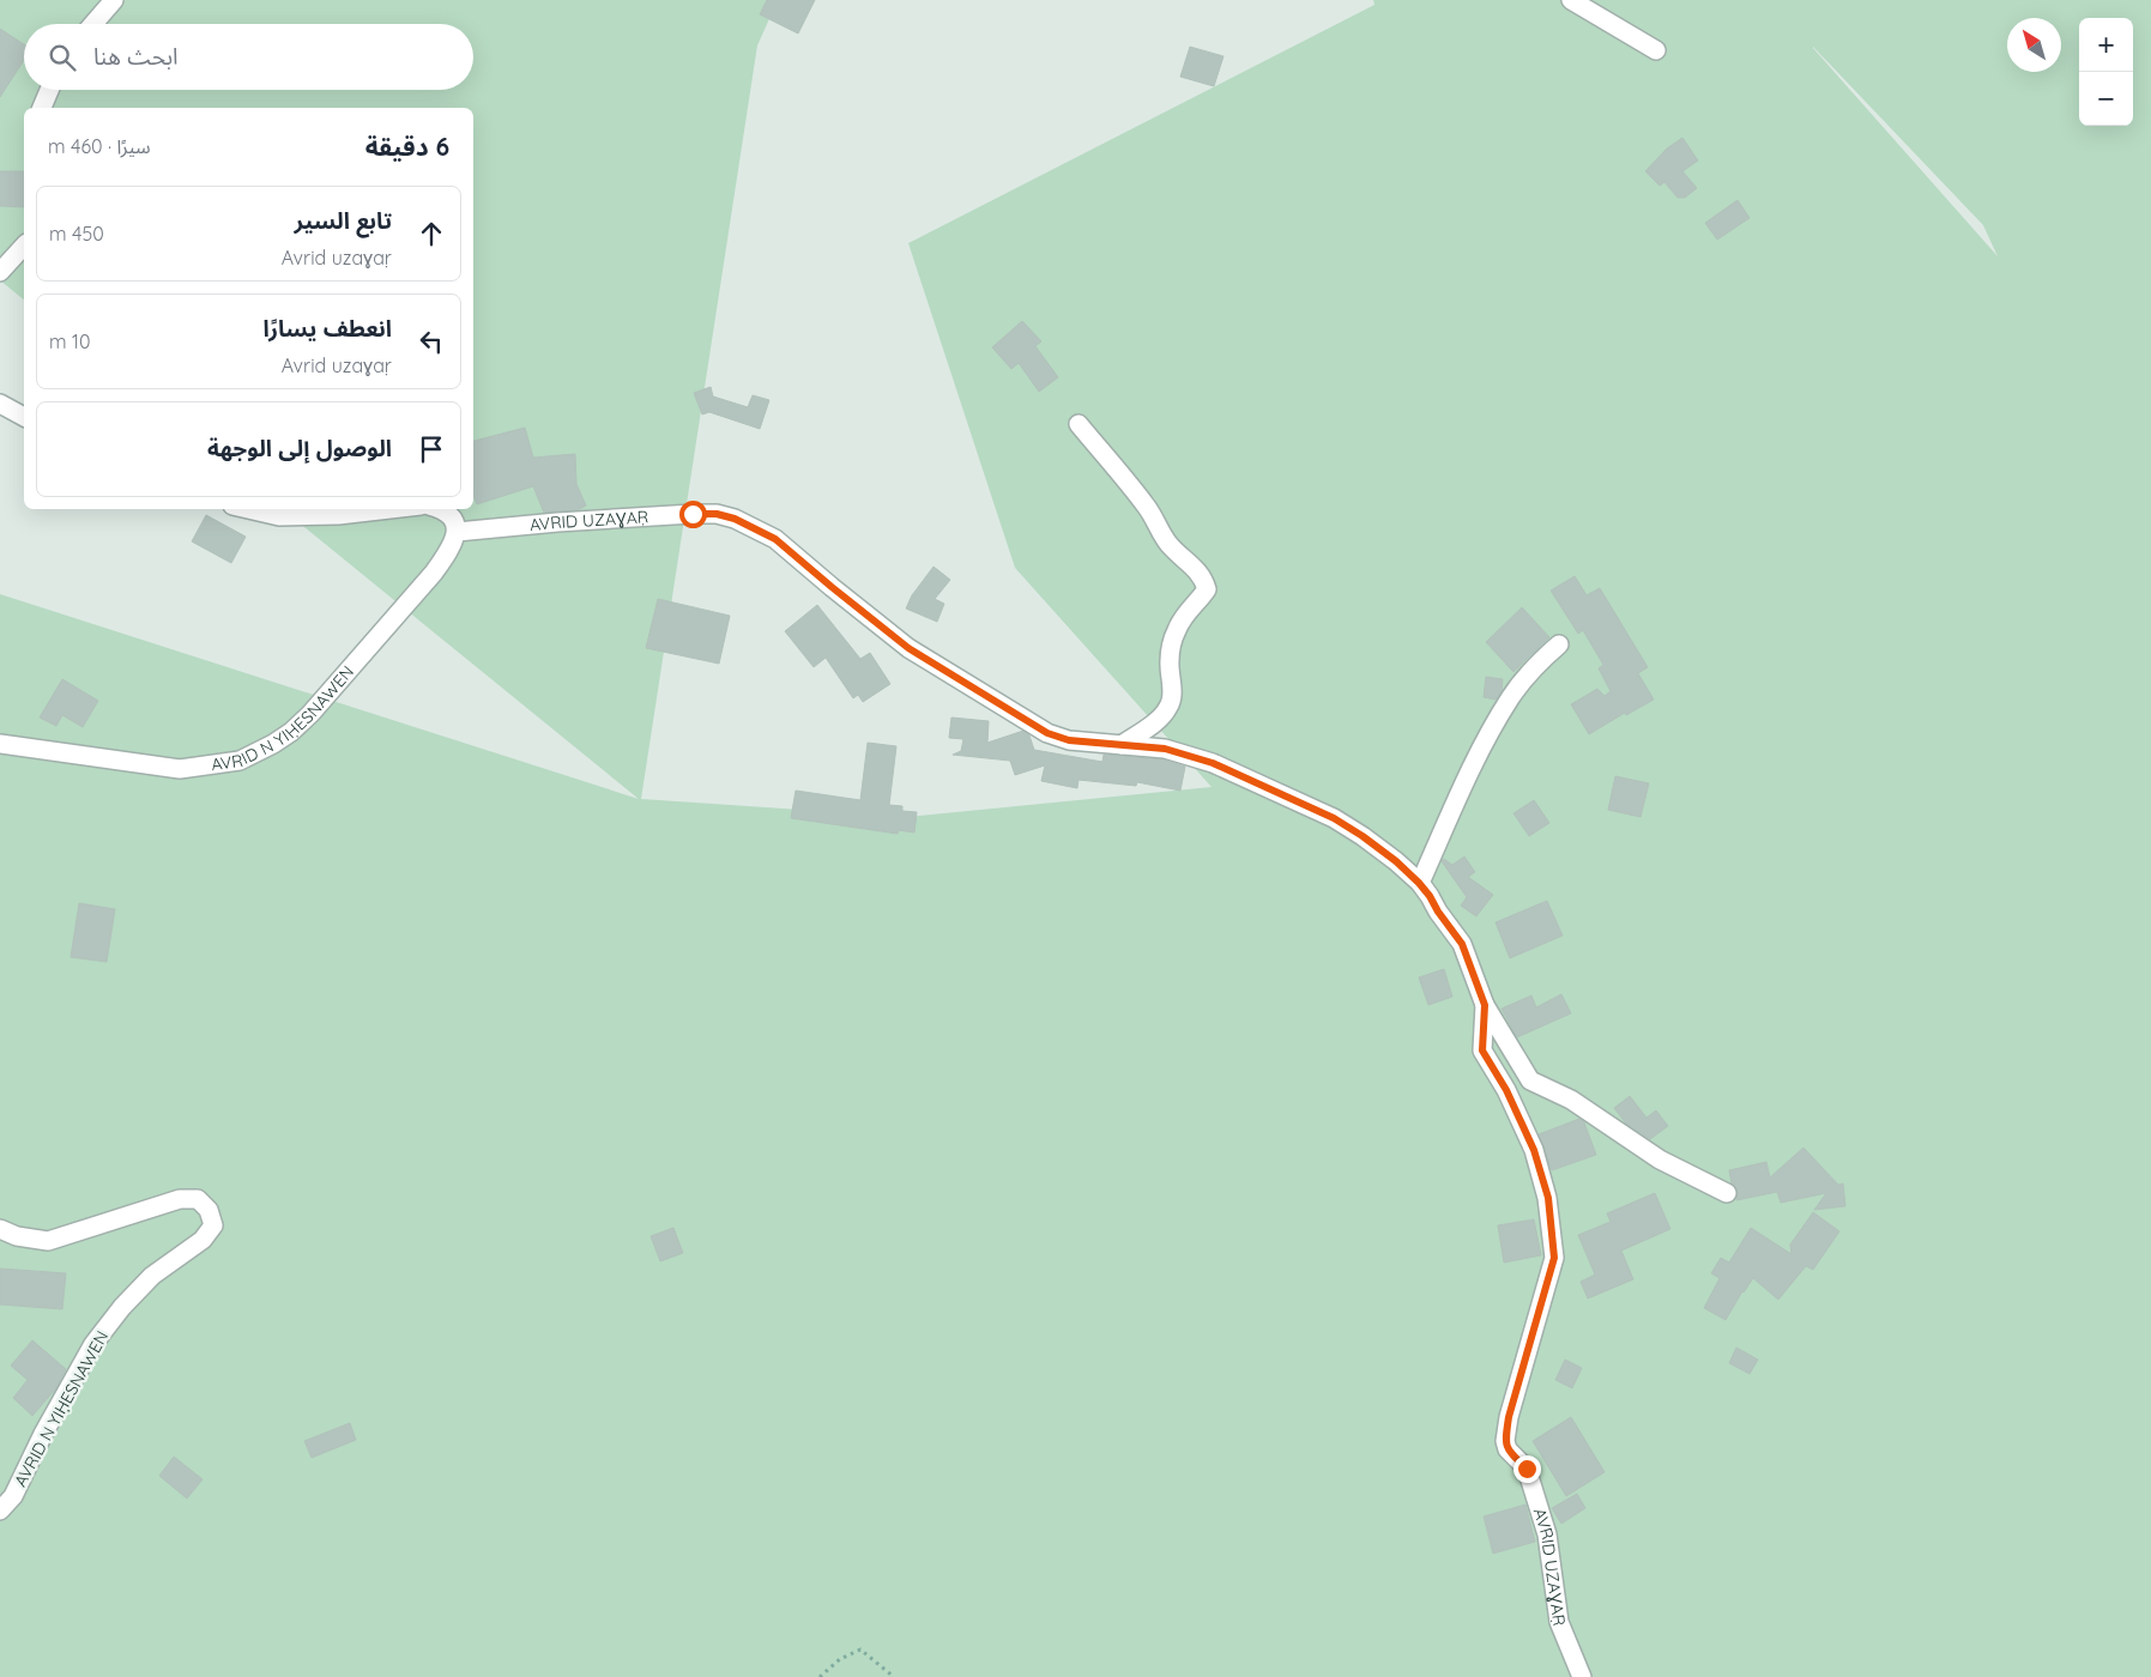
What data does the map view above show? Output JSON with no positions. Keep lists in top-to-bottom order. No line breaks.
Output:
{"streets":{"street":["AVRID UZAƔAṚ","AVRID N YIḤESNAWEN"]},"crossings":[["AVRID UZAƔAṚ","AVRID N YIḤESNAWEN"]],"north":"top left","page":{"map_buttons":["+","−"],"search":"ابحث هنا","heading":["6 دقيقة","سيرًا · 460 m"],"list":[["تابع السير","Avrid uzaɣaṛ","450 m"],["انعطف يسارًا","Avrid uzaɣaṛ","10 m"],"الوصول إلى الوجهة"]}}
